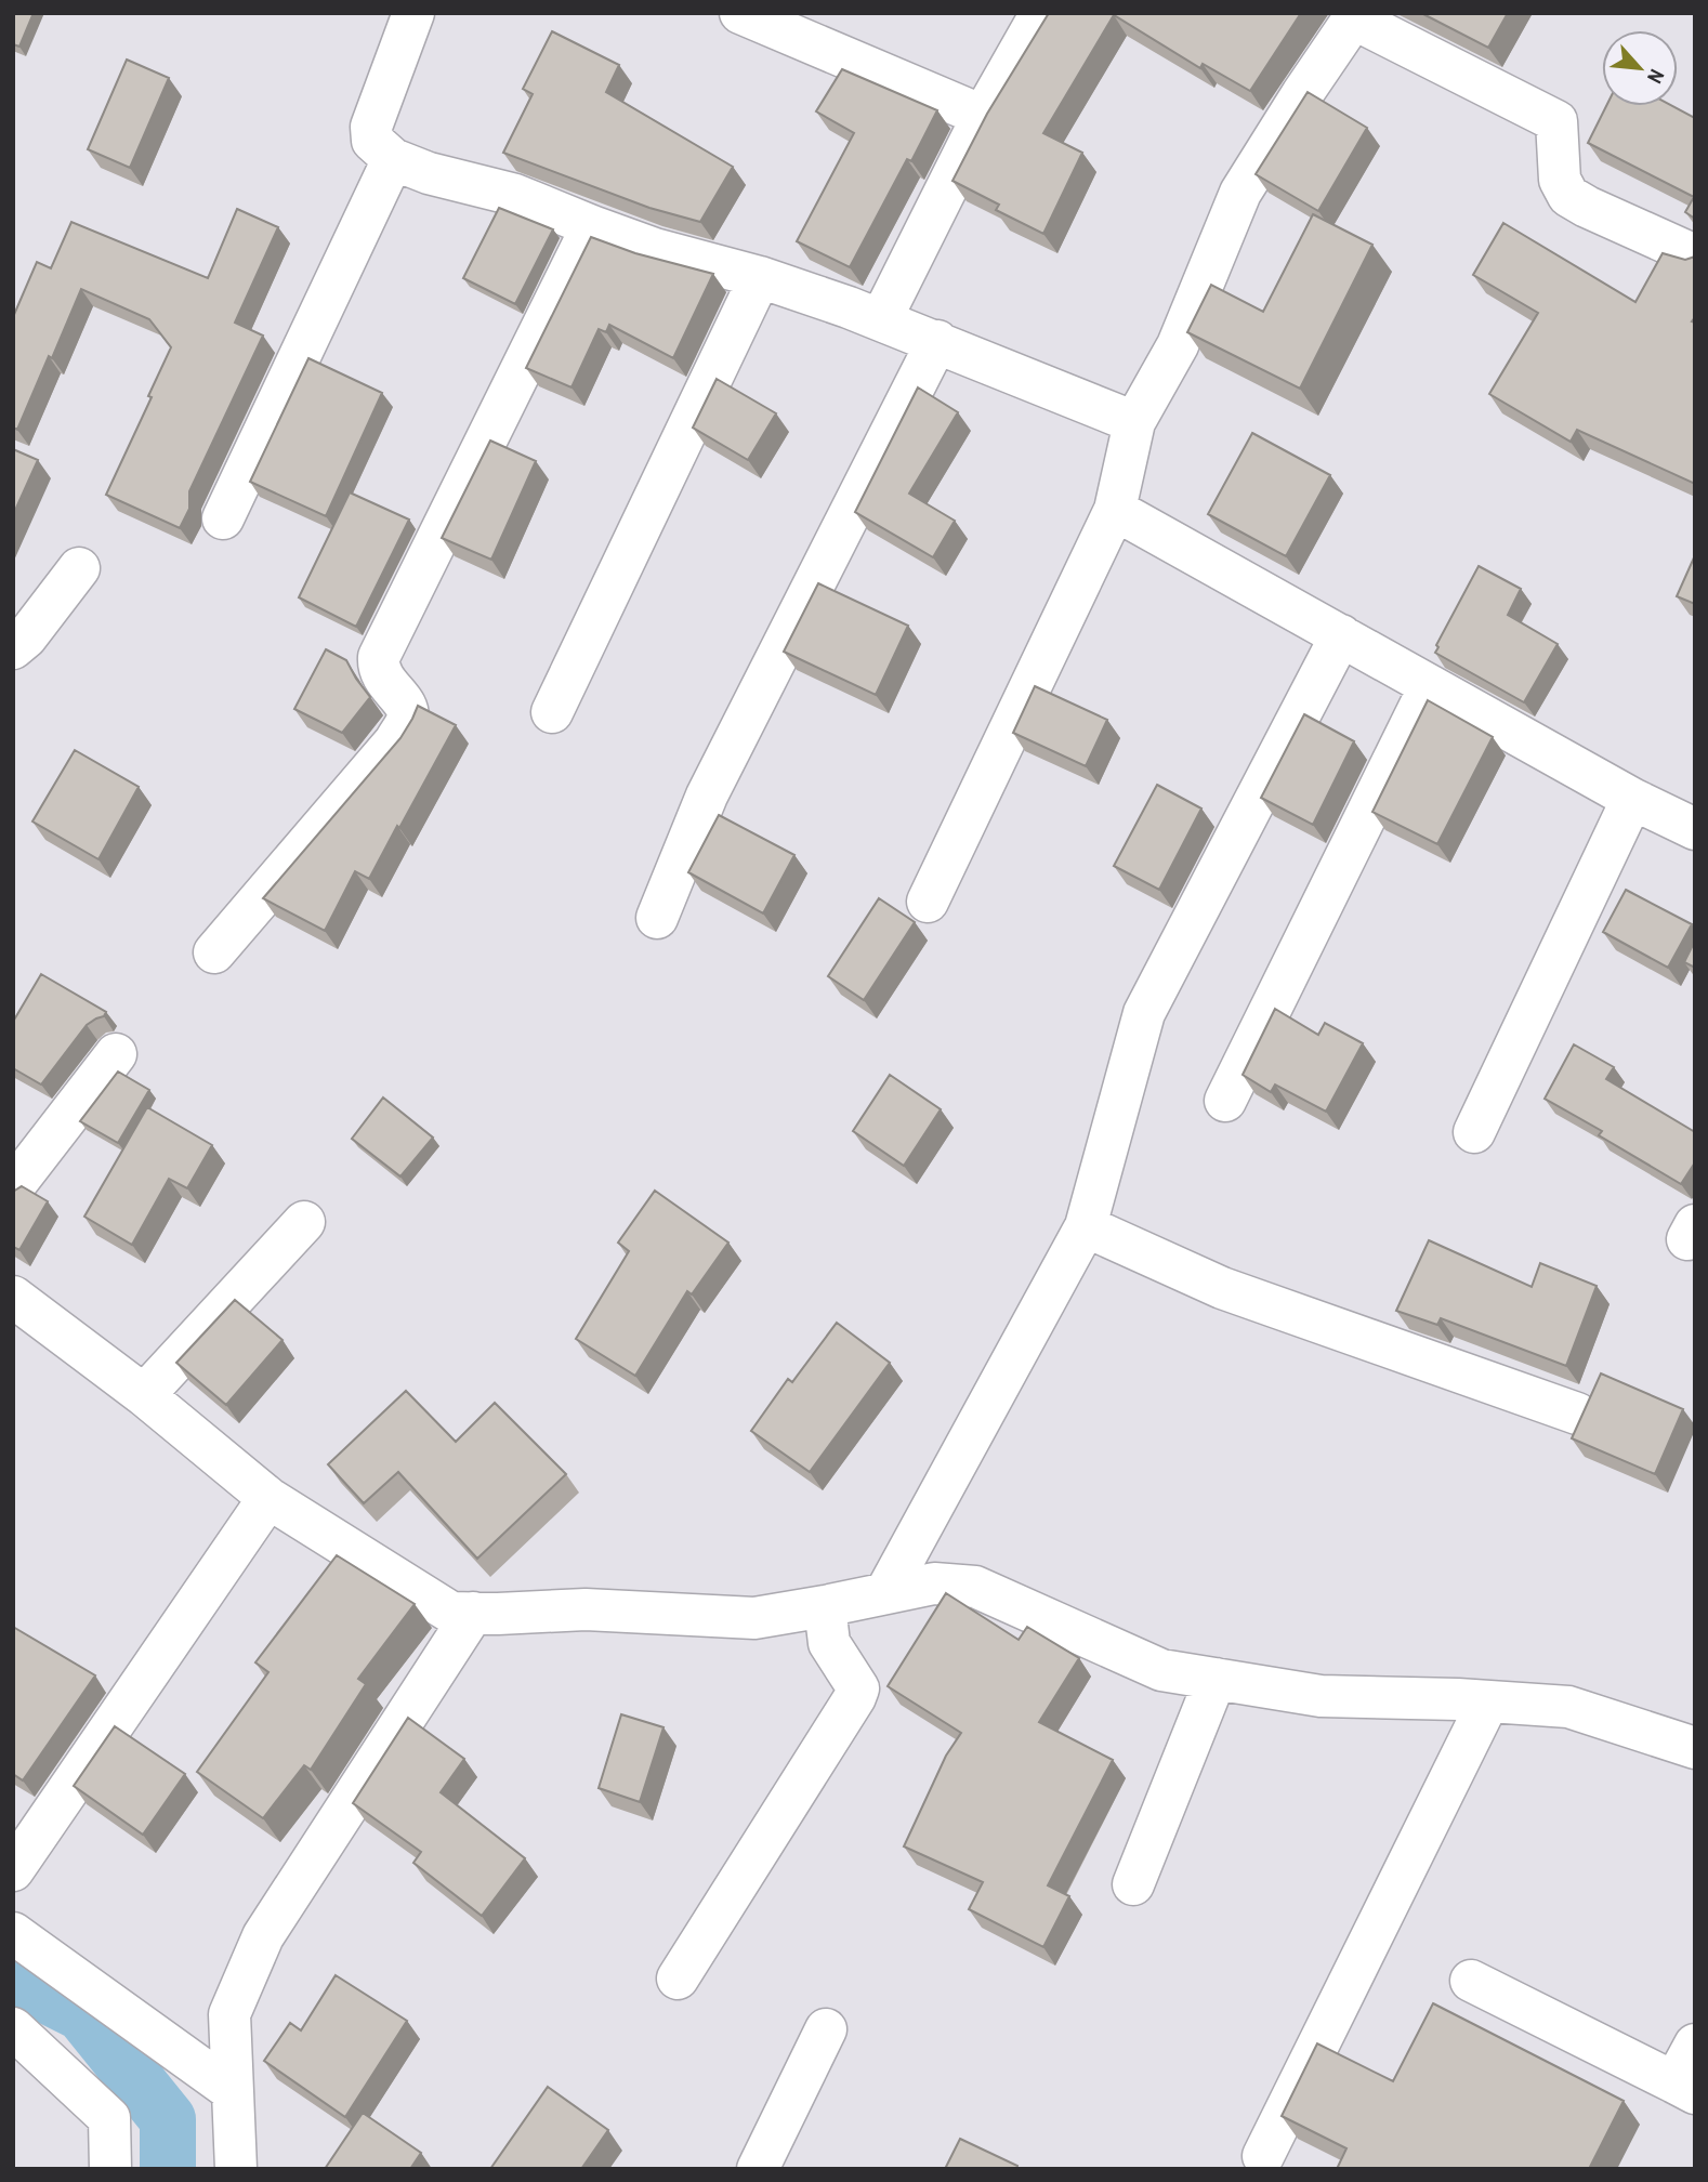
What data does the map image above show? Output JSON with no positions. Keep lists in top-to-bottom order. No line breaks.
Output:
{"north":"bottom right"}
